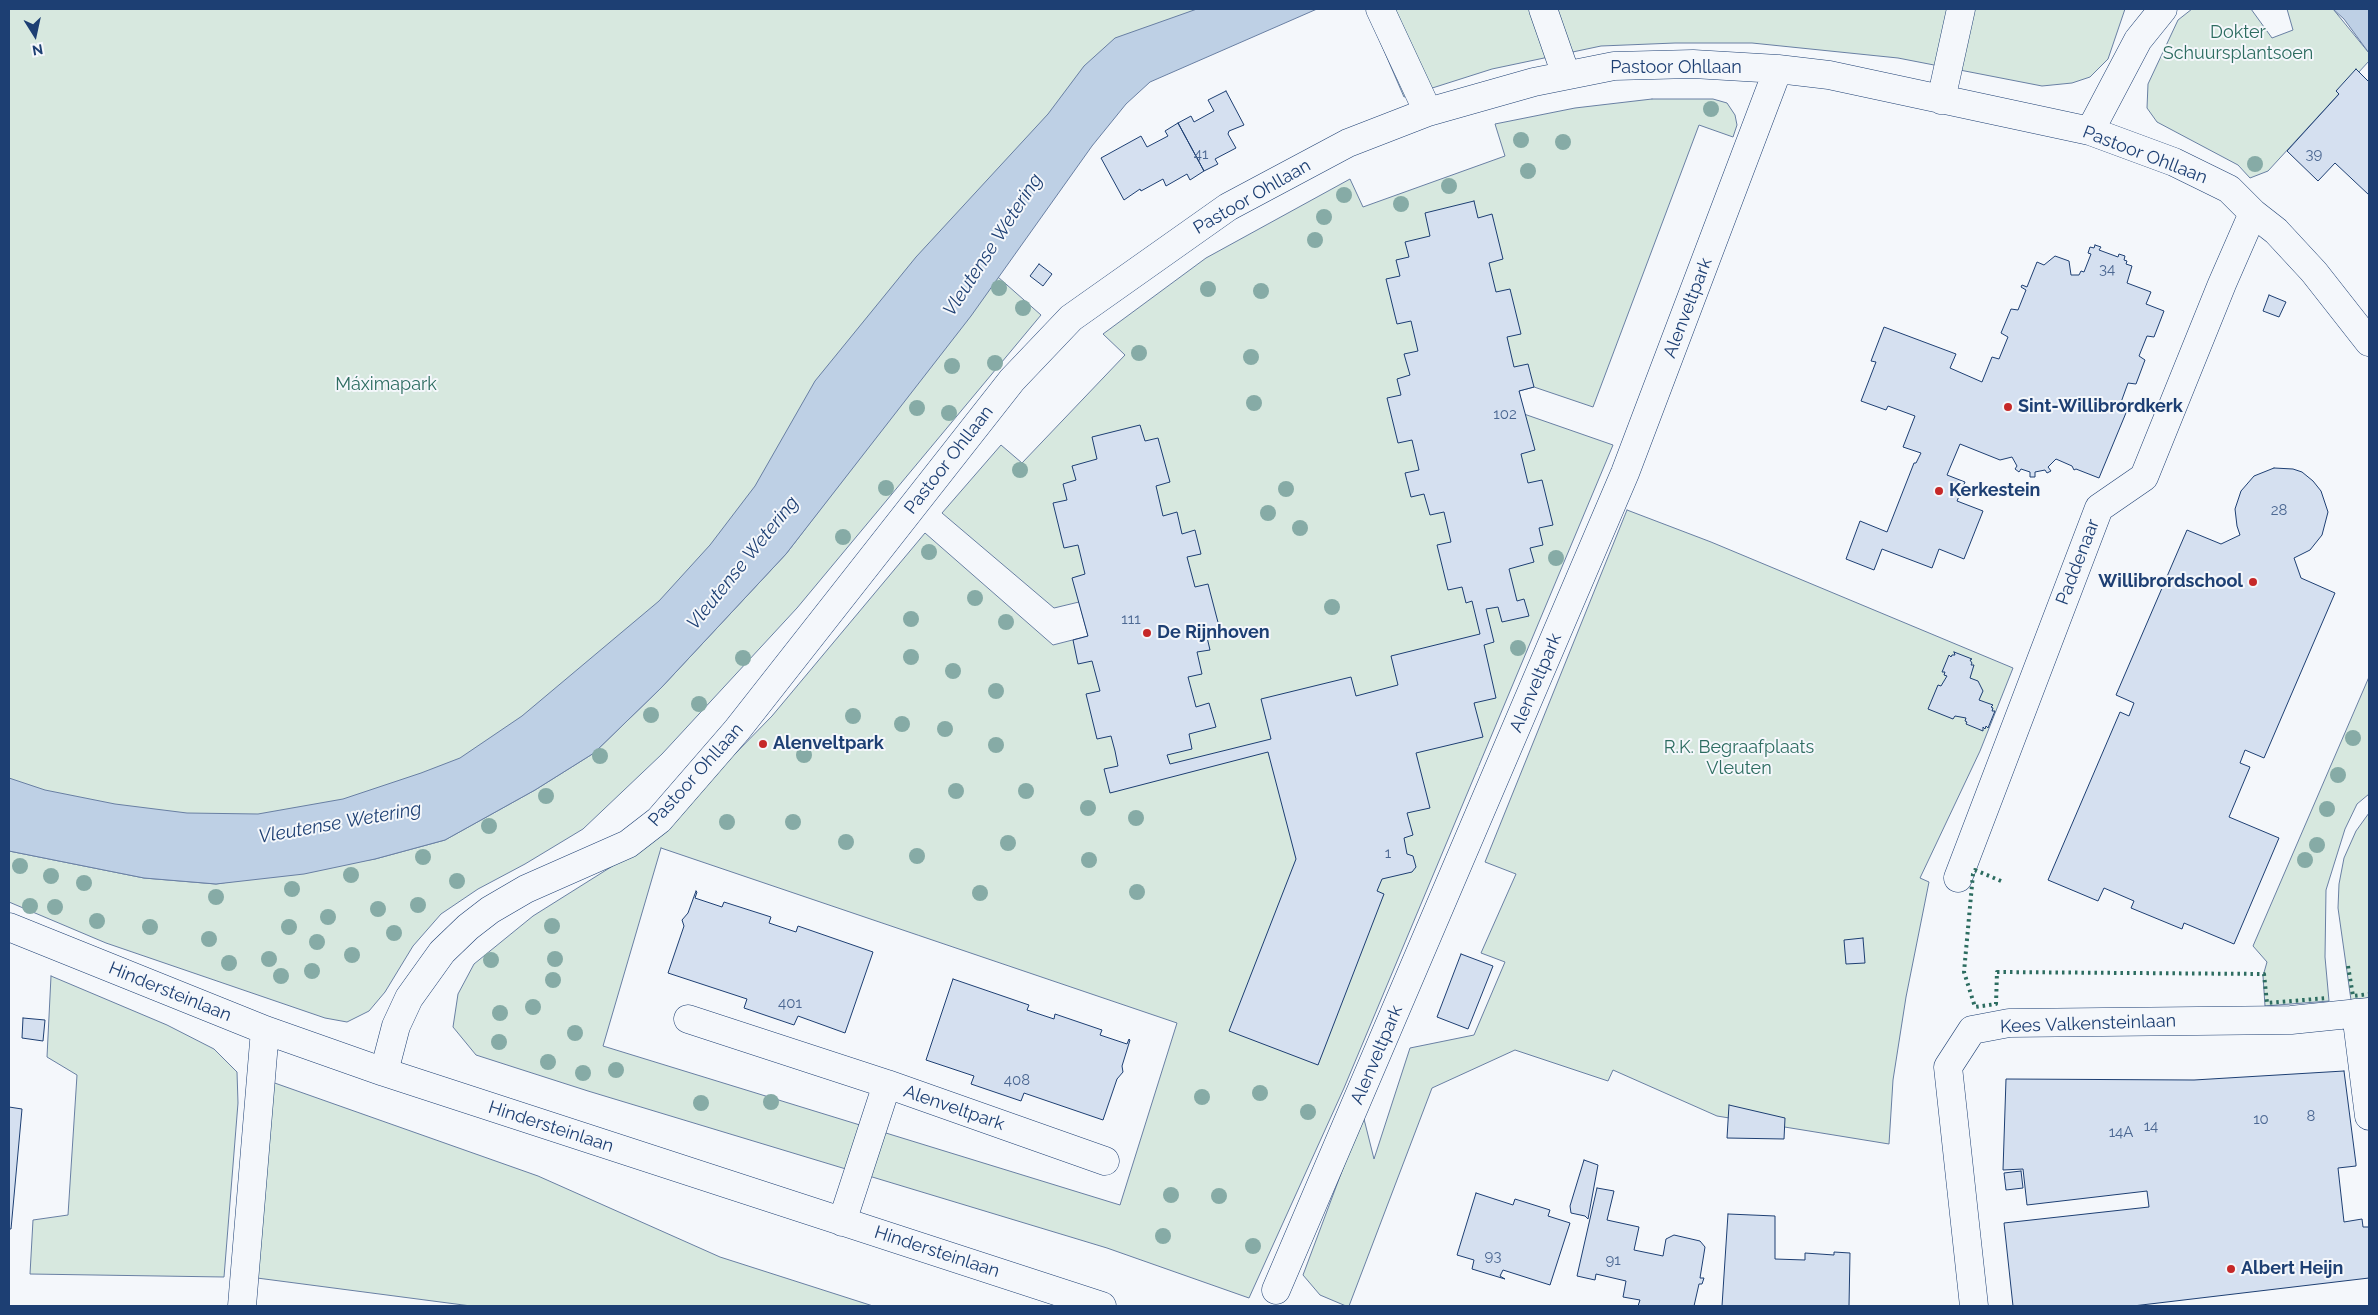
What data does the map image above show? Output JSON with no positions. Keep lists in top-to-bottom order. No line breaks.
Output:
{"streets":{"street":["Pastoor Ohllaan","Alenveltpark","Paddenaar","Hindersteinlaan","Kees Valkensteinlaan"]},"crossings":[["Pastoor Ohllaan","Alenveltpark"],["Pastoor Ohllaan","Paddenaar"],["Pastoor Ohllaan","Hindersteinlaan"]],"water":["Vleutense Wetering"],"parks":["Dokter Schuursplantsoen","Máximapark","R.K. Begraafplaats Vleuten"],"places":["Sint-Willibrordkerk","Kerkestein","Willibrordschool","De Rijnhoven","Alenveltpark","Albert Heijn"],"house_numbers":["41","39","34","102","28","111","1","401","408","8","10","14","14A","93","91"],"north":"bottom"}
